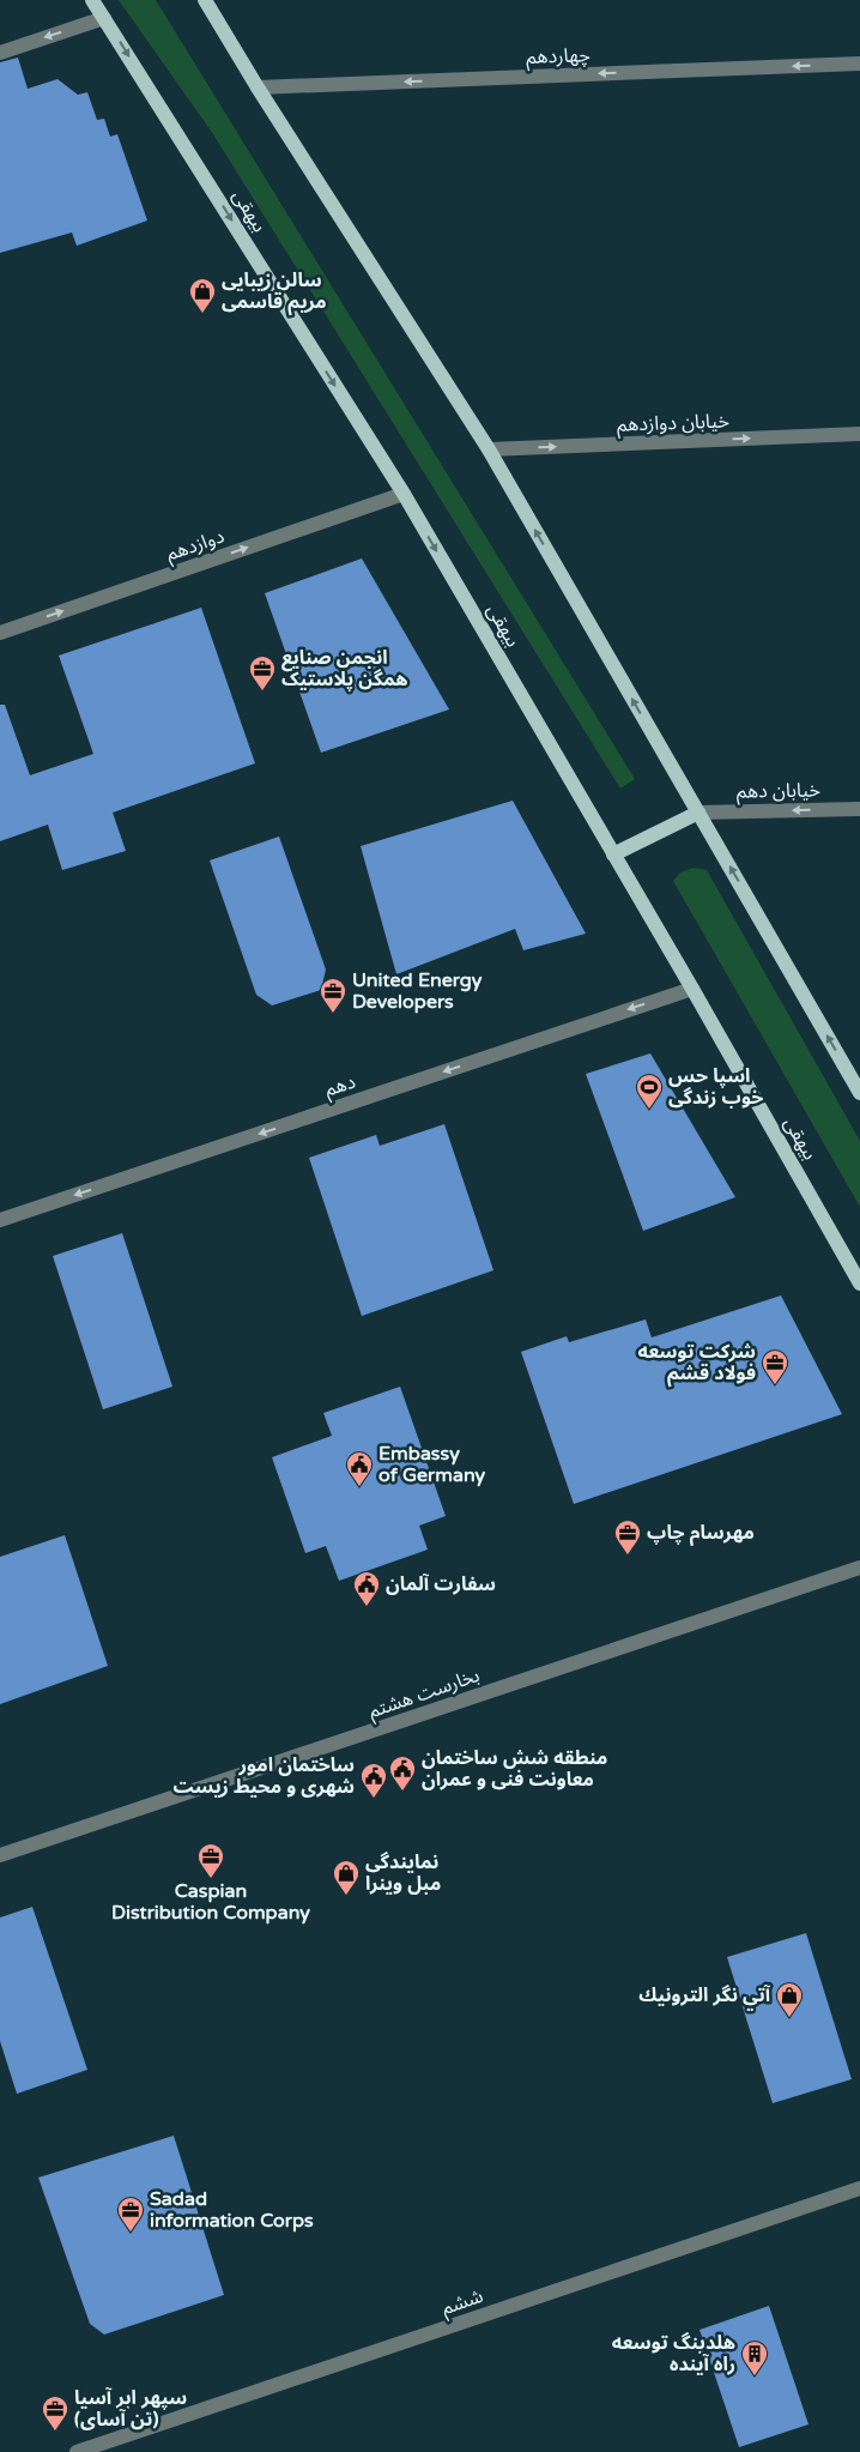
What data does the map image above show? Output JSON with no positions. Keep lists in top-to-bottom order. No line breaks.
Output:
{"streets":{"main road":["بیهقی"],"street":["چهاردهم","خیابان دوازدهم","دوازدهم","خیابان دهم","دهم","بخارست هشتم","ششم"]},"crossings":[["بیهقی","دوازدهم"],["بیهقی","دهم"]],"one_way":["چهاردهم","خیابان دوازدهم","دوازدهم","خیابان دهم","دهم"],"places":{"shop":["سالن زیبایی مریم قاسمی","نمایندگی مبل وینرا","آتي نگر الترونيك"],"office":["انجمن صنایع همگن پلاستیک","United Energy Developers","شرکت توسعه فولاد قشم","مهرسام چاپ","Caspian Distribution Company","Sadad information Corps","سپهر ابر آسیا (تن آسای)"],"sports":["اسپا حس خوب زندگی"],"public building":["Embassy of Germany","سفارت آلمان","منطقه شش ساختمان معاونت فنی و عمران","ساختمان امور شهری و محیط زیست"],"building":["هلدینگ توسعه راه آینده"]}}
